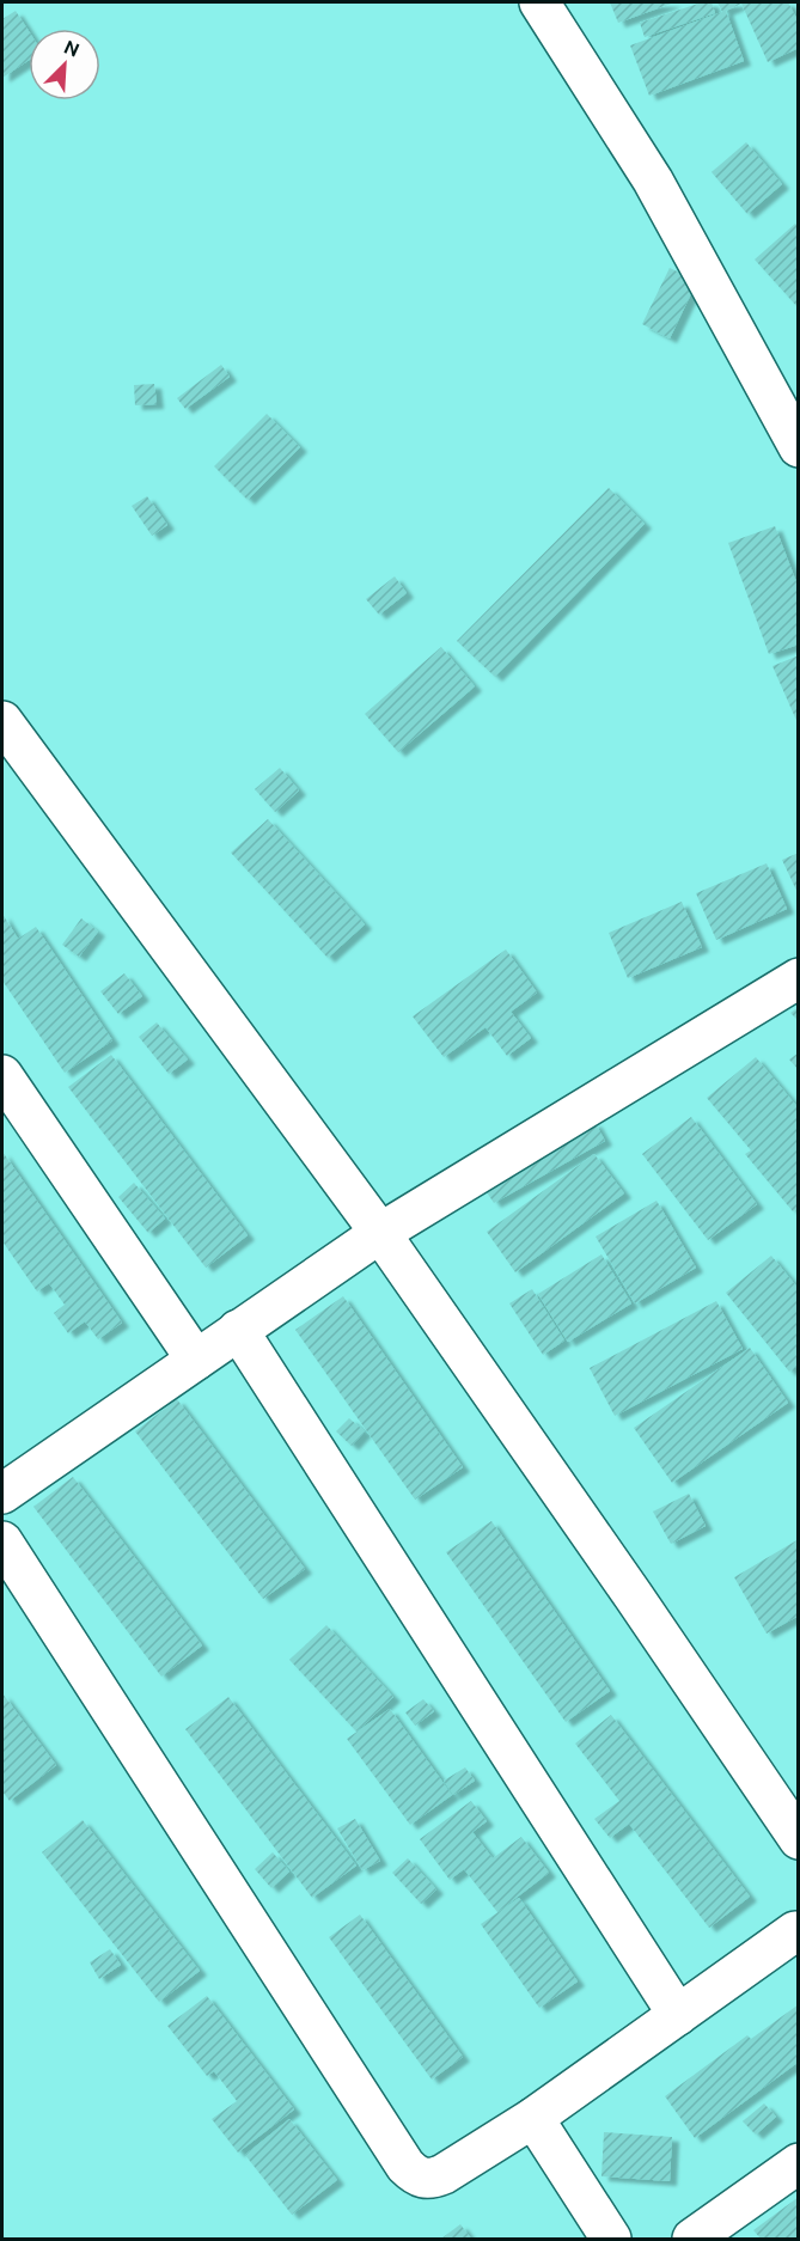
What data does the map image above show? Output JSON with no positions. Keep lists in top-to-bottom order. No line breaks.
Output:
{"north":"top right"}
